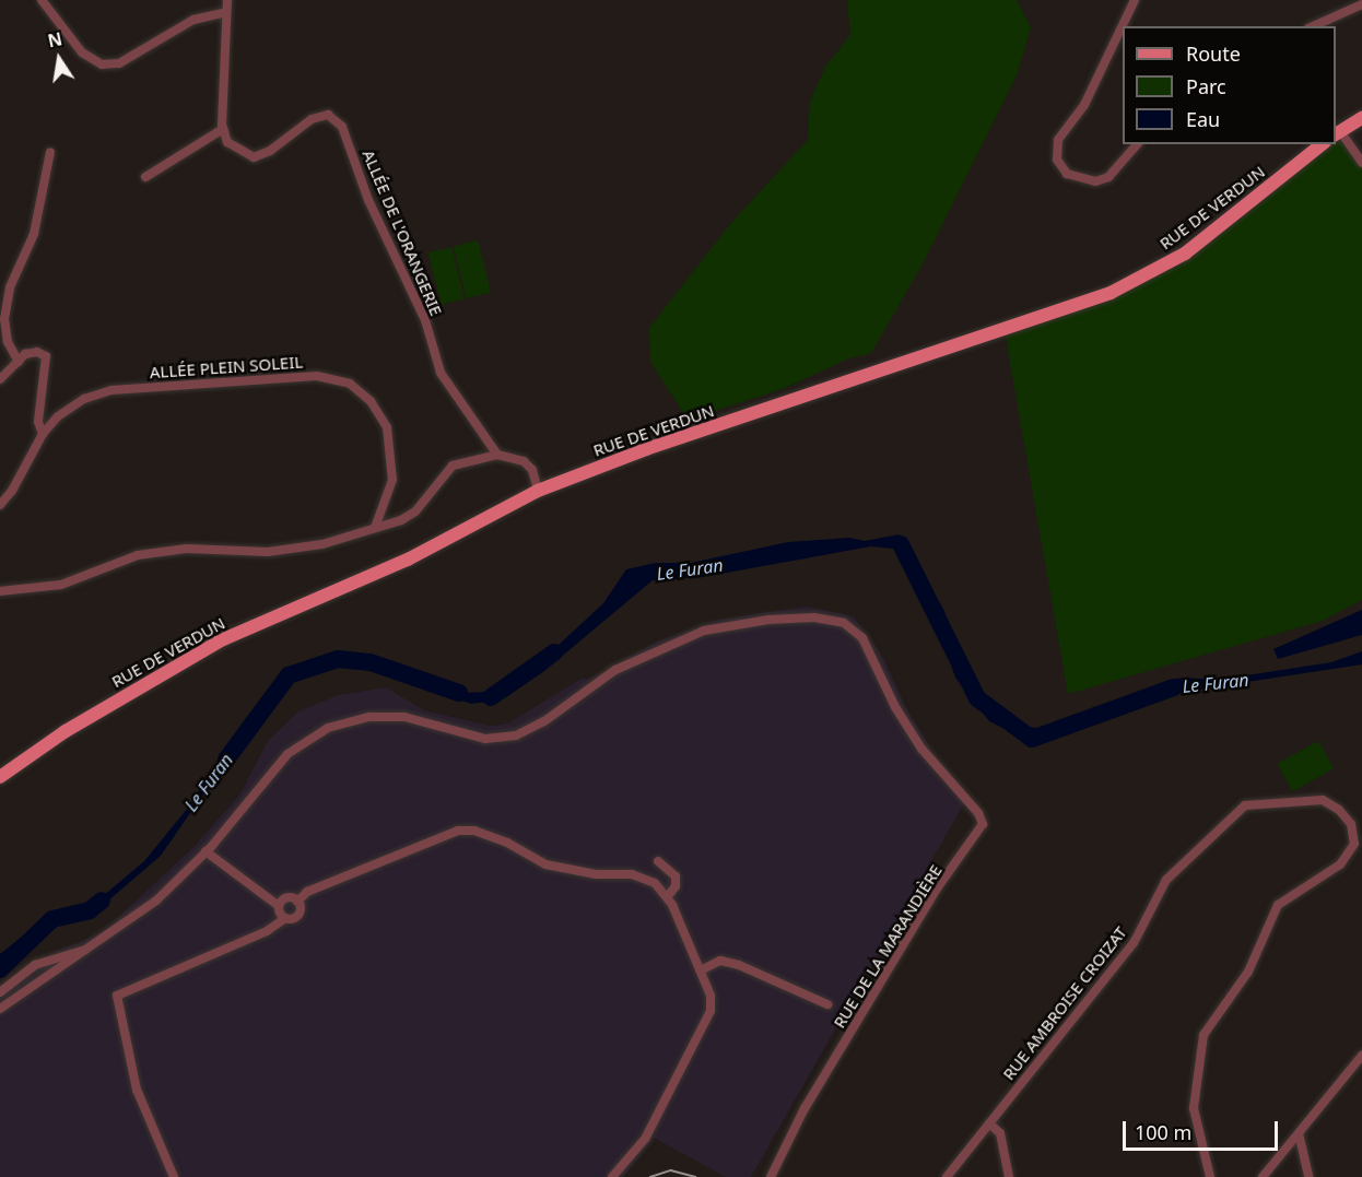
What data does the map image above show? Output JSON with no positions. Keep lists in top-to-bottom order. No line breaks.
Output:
{"streets":{"main road":["RUE DE VERDUN"],"street":["ALLÉE DE L'ORANGERIE","ALLÉE PLEIN SOLEIL","RUE DE LA MARANDIÈRE","RUE AMBROISE CROIZAT"]},"water":["Le Furan"],"legend":["Route","Parc","Eau"],"scale_bar":"100 m","north":"top"}
